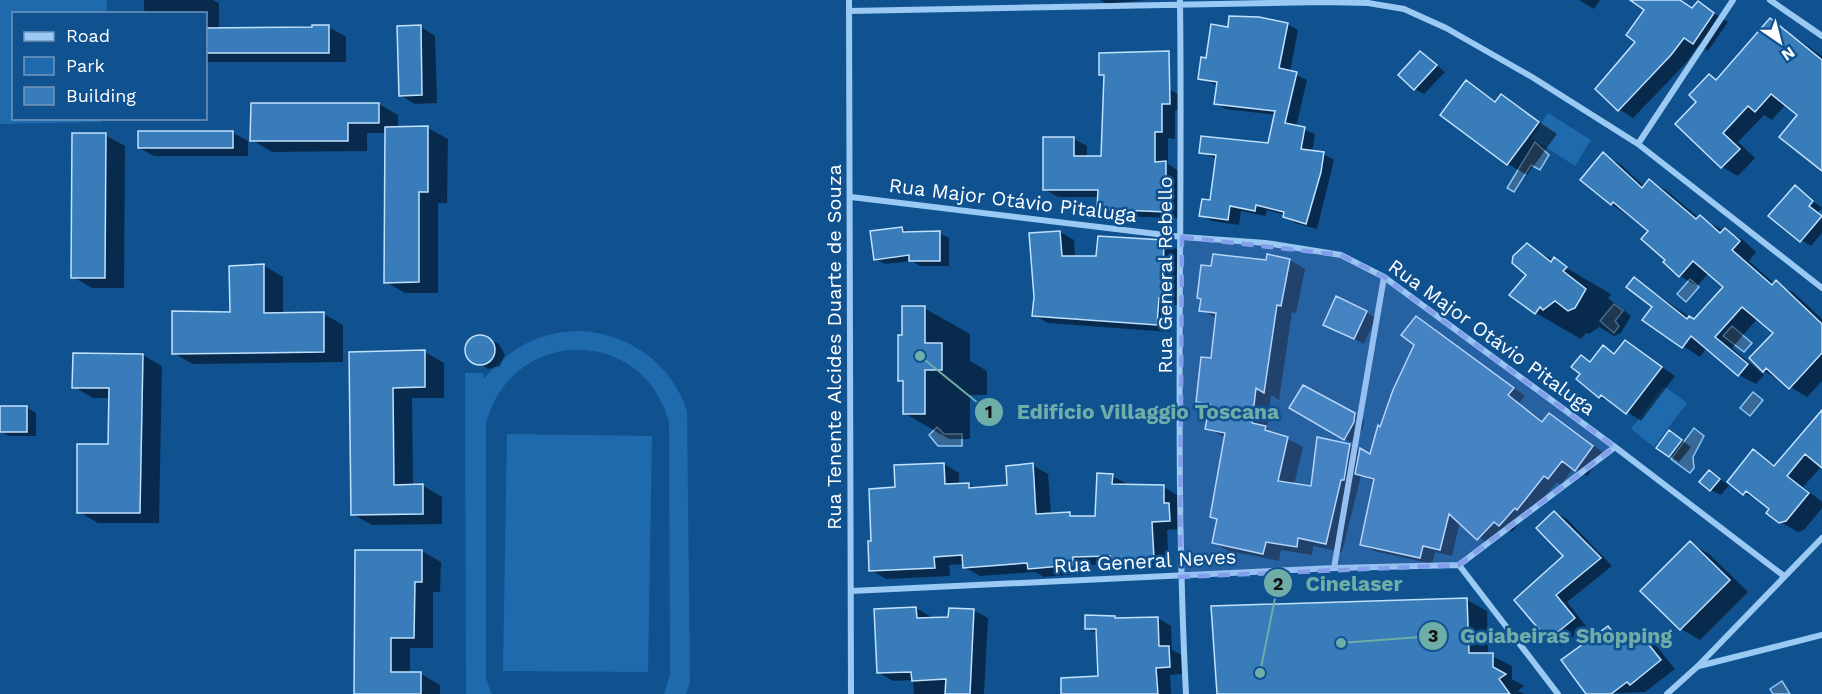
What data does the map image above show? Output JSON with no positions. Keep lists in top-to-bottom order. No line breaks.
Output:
{"streets":{"street":["Rua Major Otávio Pitaluga","Rua General Rebello","Rua Tenente Alcides Duarte de Souza","Rua General Neves"]},"crossings":[["Rua Major Otávio Pitaluga","Rua General Rebello"],["Rua Major Otávio Pitaluga","Rua Tenente Alcides Duarte de Souza"],["Rua General Rebello","Rua General Neves"],["Rua Tenente Alcides Duarte de Souza","Rua General Neves"]],"places":["Edifício Villaggio Toscana","Goiabeiras Shopping","Cinelaser"],"legend":["Road","Park","Building"],"north":"bottom right"}
